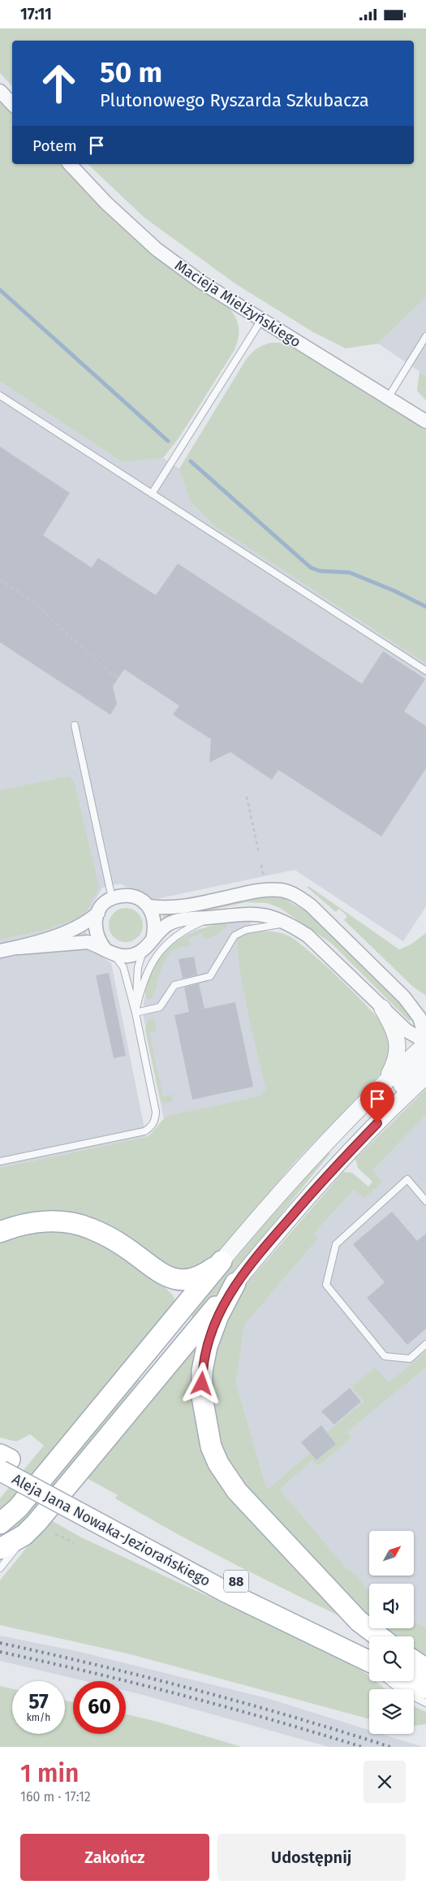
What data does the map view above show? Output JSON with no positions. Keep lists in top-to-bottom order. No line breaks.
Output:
{"streets":{"main road":["Aleja Jana Nowaka-Jeziorańskiego","88"],"street":["Macieja Mielżyńskiego"]},"north":"top right","page":{"status":"17:11","turn":["50 m","Plutonowego Ryszarda Szkubacza"],"then":"Potem","speed":"57 km/h","limit":"60","heading":["1 min","160 m · 17:12"],"buttons":["Zakończ","Udostępnij"]}}
